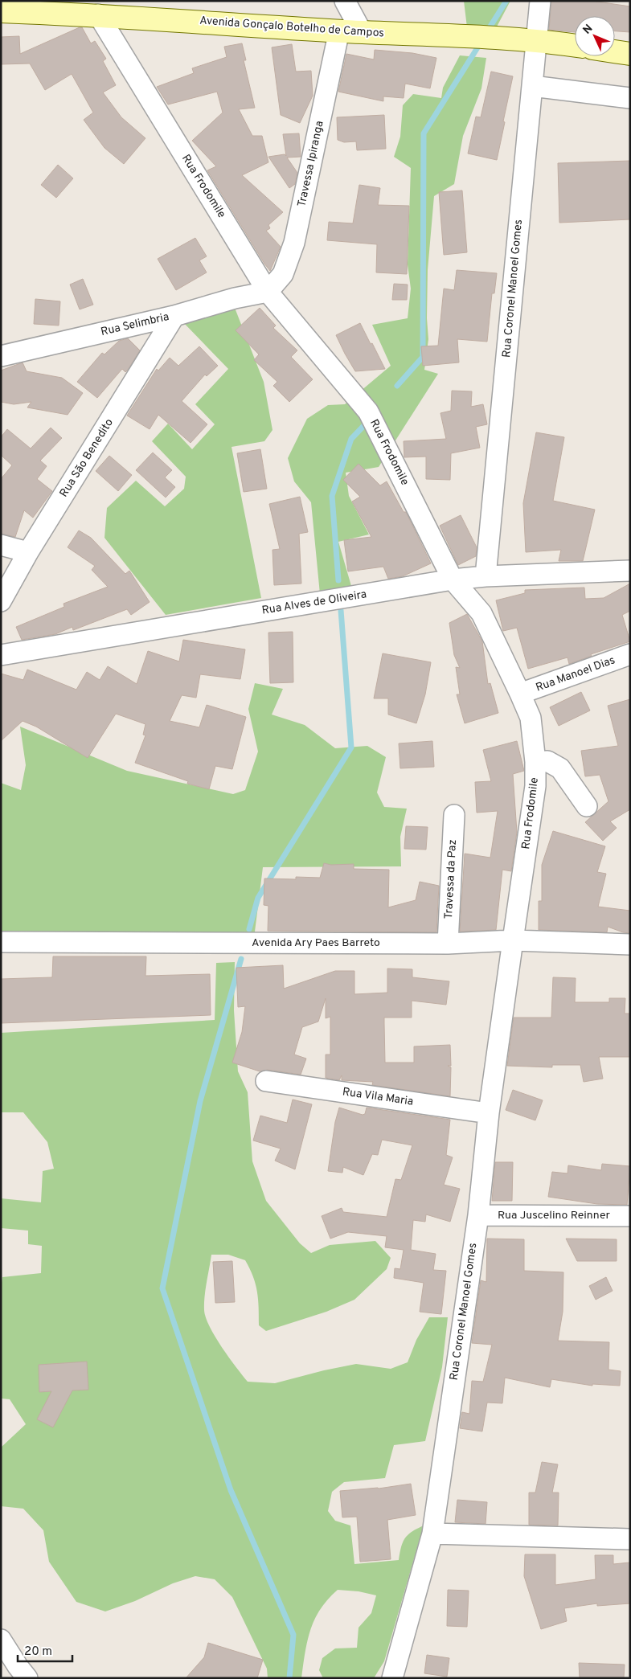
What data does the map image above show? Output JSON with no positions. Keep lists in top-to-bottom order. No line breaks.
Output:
{"streets":{"street":["Avenida Gonçalo Botelho de Campos","Travessa Ipiranga","Rua Frodomile","Rua Coronel Manoel Gomes","Rua Selimbria","Rua São Benedito","Rua Alves de Oliveira","Rua Manoel Dias","Travessa da Paz","Avenida Ary Paes Barreto","Rua Vila Maria","Rua Juscelino Reinner"]},"crossings":[["Avenida Gonçalo Botelho de Campos","Travessa Ipiranga"],["Avenida Gonçalo Botelho de Campos","Rua Frodomile"],["Avenida Gonçalo Botelho de Campos","Rua Coronel Manoel Gomes"],["Travessa Ipiranga","Rua Frodomile"],["Travessa Ipiranga","Rua Selimbria"],["Rua Frodomile","Rua Coronel Manoel Gomes"],["Rua Frodomile","Rua Selimbria"],["Rua Frodomile","Rua Alves de Oliveira"],["Rua Frodomile","Rua Manoel Dias"],["Rua Frodomile","Avenida Ary Paes Barreto"],["Rua Coronel Manoel Gomes","Rua Alves de Oliveira"],["Rua Coronel Manoel Gomes","Avenida Ary Paes Barreto"],["Rua Coronel Manoel Gomes","Rua Vila Maria"],["Rua Coronel Manoel Gomes","Rua Juscelino Reinner"],["Rua Selimbria","Rua São Benedito"],["Travessa da Paz","Avenida Ary Paes Barreto"]],"scale_bar":"20 m","north":"top left"}
